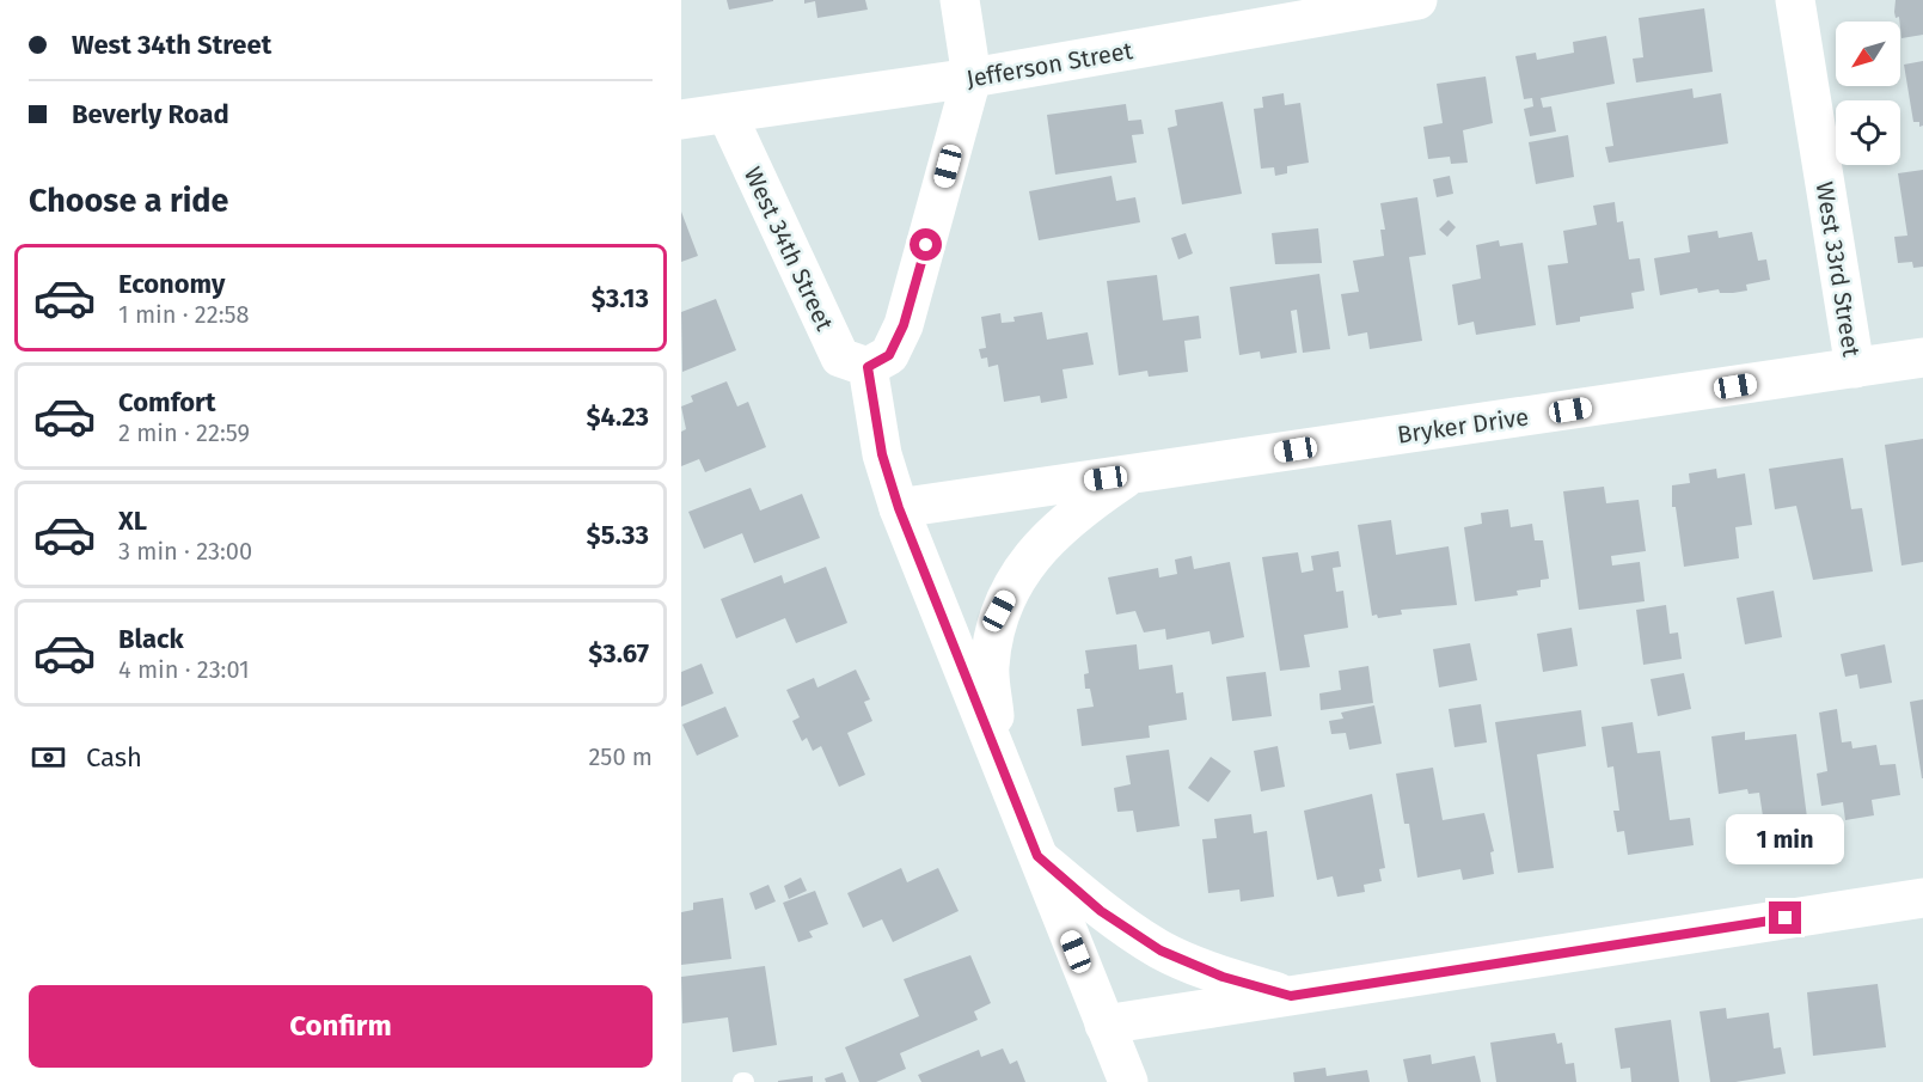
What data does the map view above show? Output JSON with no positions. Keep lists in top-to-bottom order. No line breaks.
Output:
{"streets":{"street":["Jefferson Street","West 34th Street","West 33rd Street","Bryker Drive"]},"crossings":[["Jefferson Street","West 34th Street"],["West 33rd Street","Bryker Drive"]],"north":"bottom left","page":{"banner":["West 34th Street","Beverly Road"],"heading":"Choose a ride","list":[{"name":"Economy","note":"1 min · 22:58","value":"$3.13"},{"name":"Comfort","note":"2 min · 22:59","value":"$4.23"},{"name":"XL","note":"3 min · 23:00","value":"$5.33"},{"name":"Black","note":"4 min · 23:01","value":"$3.67"}],"pay":["Cash","250 m"],"bubble":"1 min","buttons":"Confirm"}}
